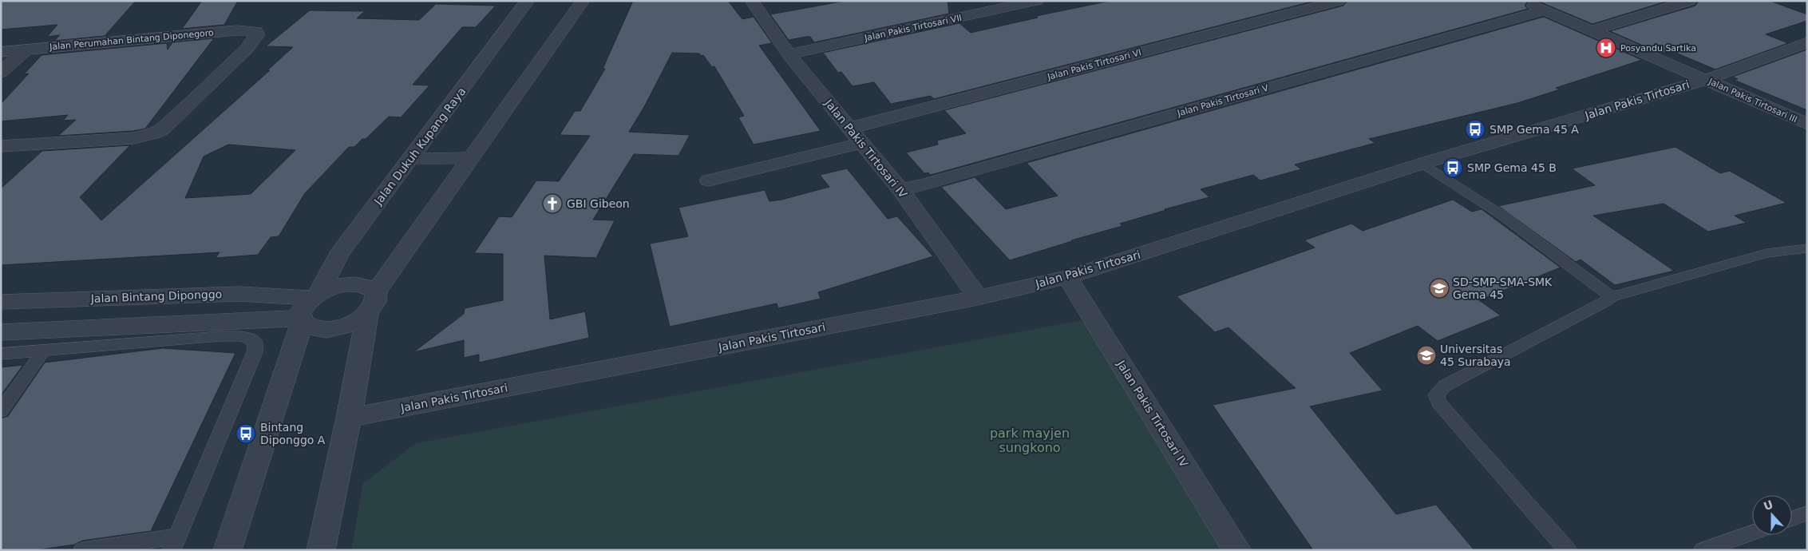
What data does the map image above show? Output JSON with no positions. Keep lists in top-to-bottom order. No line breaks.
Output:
{"streets":{"street":["Jalan Pakis Tirtosari VII","Jalan Perumahan Bintang Diponegoro","Jalan Pakis Tirtosari VI","Jalan Pakis Tirtosari","Jalan Pakis Tirtosari V","Jalan Pakis Tirtosari III","Jalan Dukuh Kupang Raya","Jalan Pakis Tirtosari IV","Jalan Bintang Diponggo"]},"crossings":[["Jalan Pakis Tirtosari VII","Jalan Pakis Tirtosari IV"],["Jalan Pakis Tirtosari VI","Jalan Pakis Tirtosari IV"],["Jalan Pakis Tirtosari","Jalan Pakis Tirtosari III"],["Jalan Pakis Tirtosari","Jalan Pakis Tirtosari IV"],["Jalan Pakis Tirtosari V","Jalan Pakis Tirtosari III"],["Jalan Pakis Tirtosari V","Jalan Pakis Tirtosari IV"],["Jalan Dukuh Kupang Raya","Jalan Bintang Diponggo"]],"parks":["park mayjen sungkono"],"places":{"hospital":["Posyandu Sartika"],"bus stop":["SMP Gema 45 A","SMP Gema 45 B","Bintang Diponggo A"],"church":["GBI Gibeon"],"school or university":["SD-SMP-SMA-SMK Gema 45","Universitas 45 Surabaya"]},"north":"top"}
